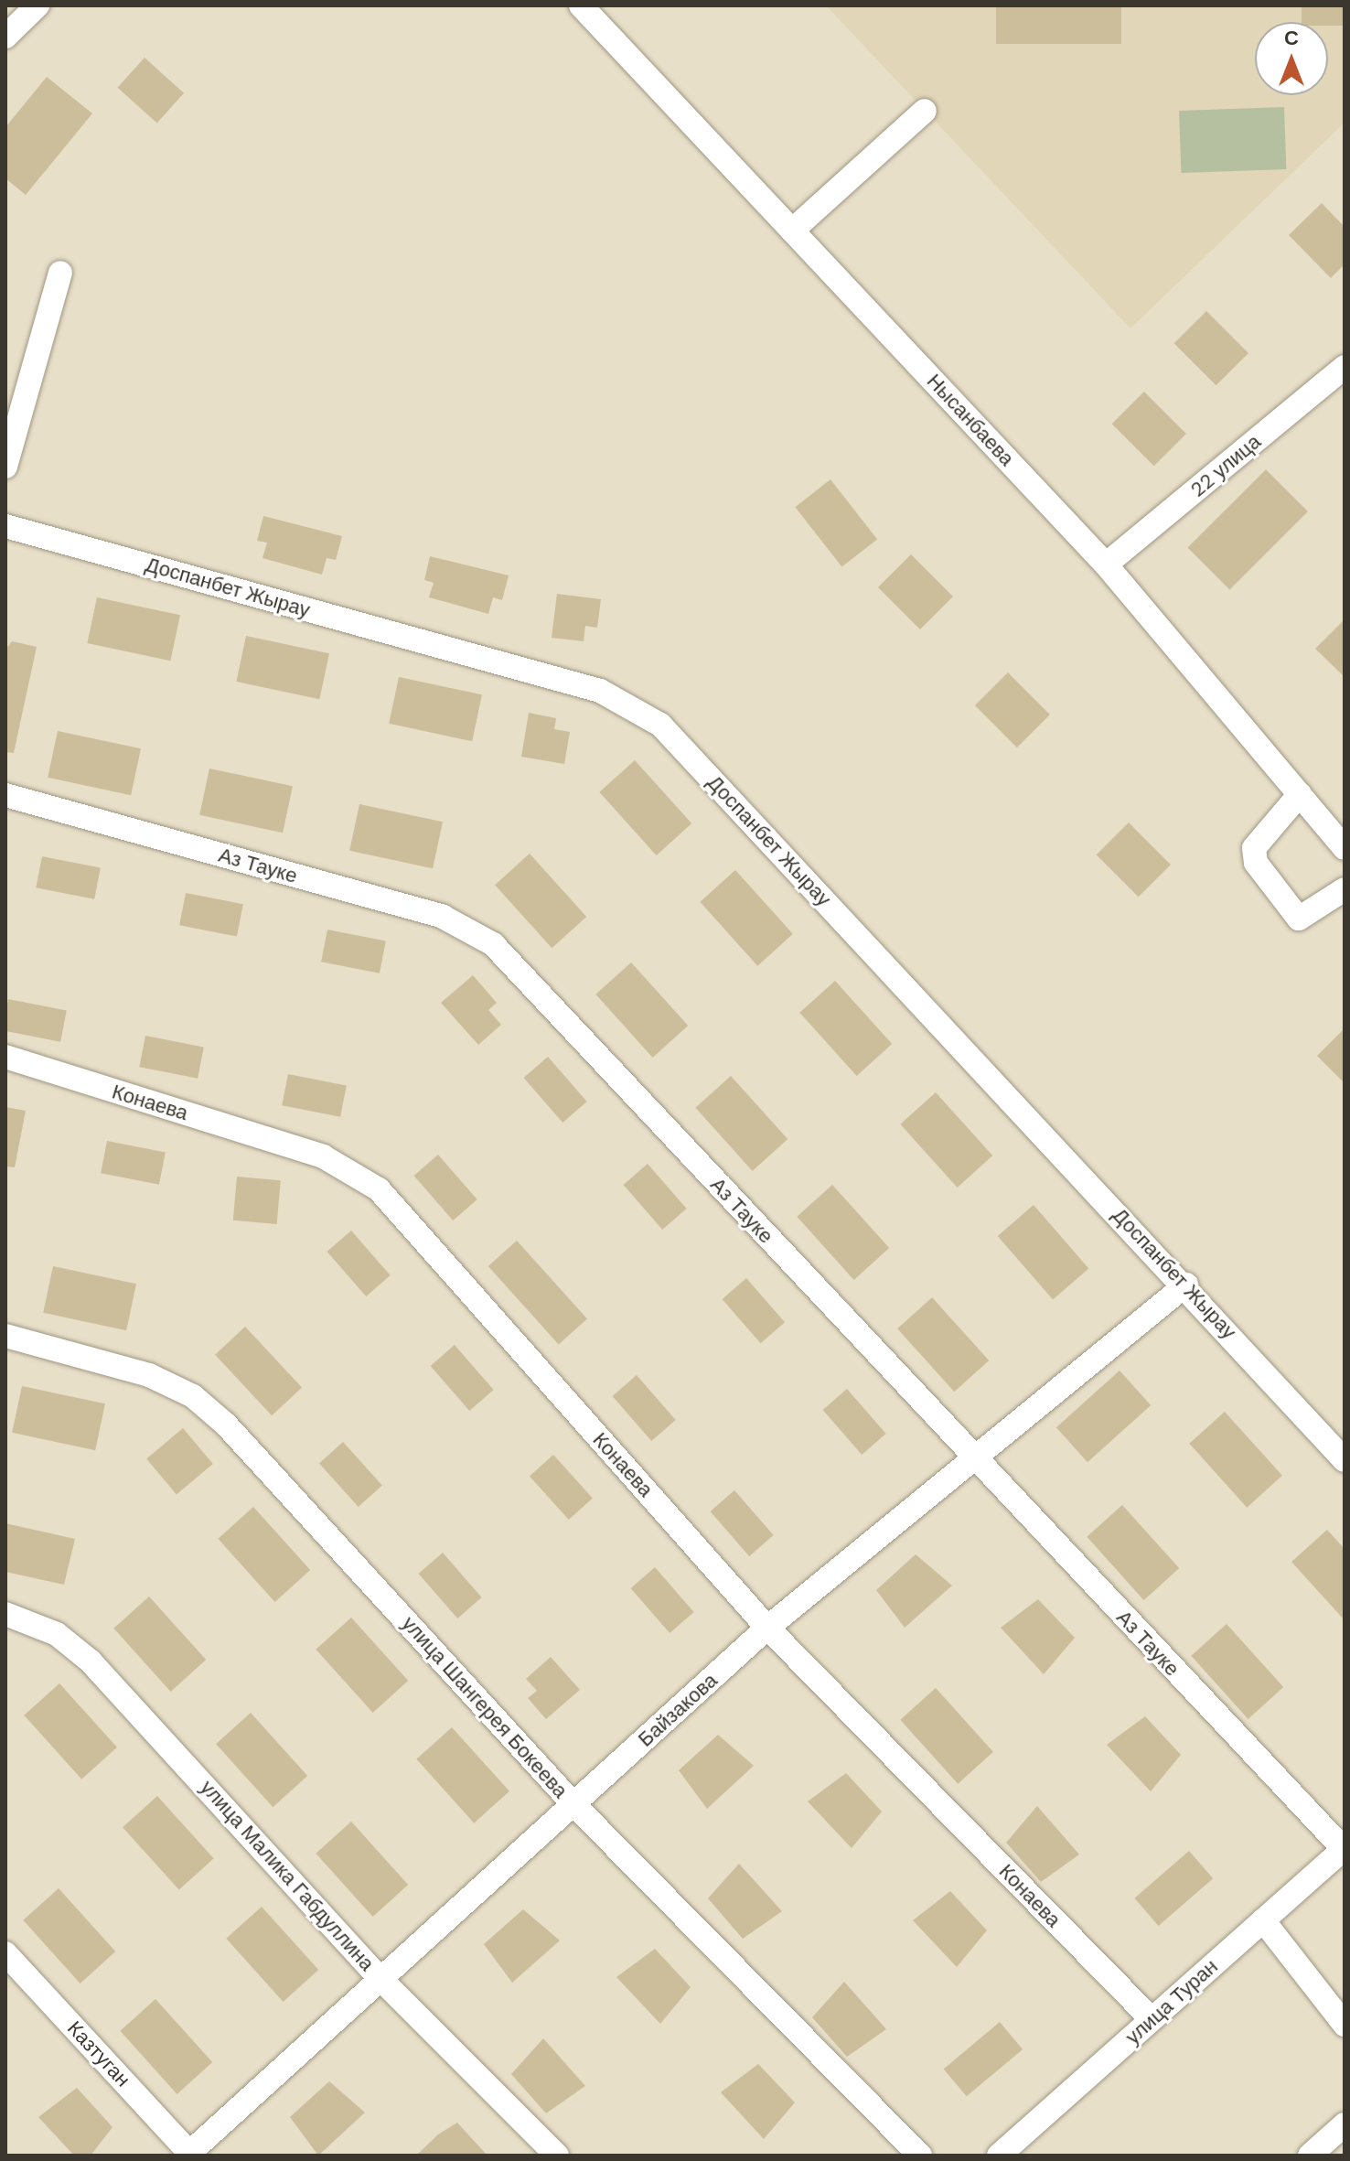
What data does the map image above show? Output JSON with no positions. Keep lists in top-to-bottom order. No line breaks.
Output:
{"streets":{"street":["Нысанбаева","22 улица","Доспанбет Жырау","Аз Тауке","Конаева","улица Шангерея Бокеева","Байзакова","улица Малика Габдуллина","улица Туран","Казтуган"]},"crossings":[["Нысанбаева","22 улица"],["Доспанбет Жырау","Байзакова"],["Аз Тауке","Байзакова"],["Аз Тауке","улица Туран"],["Конаева","Байзакова"],["Конаева","улица Туран"],["улица Шангерея Бокеева","Байзакова"],["Байзакова","улица Малика Габдуллина"],["Байзакова","Казтуган"]],"north":"top"}
